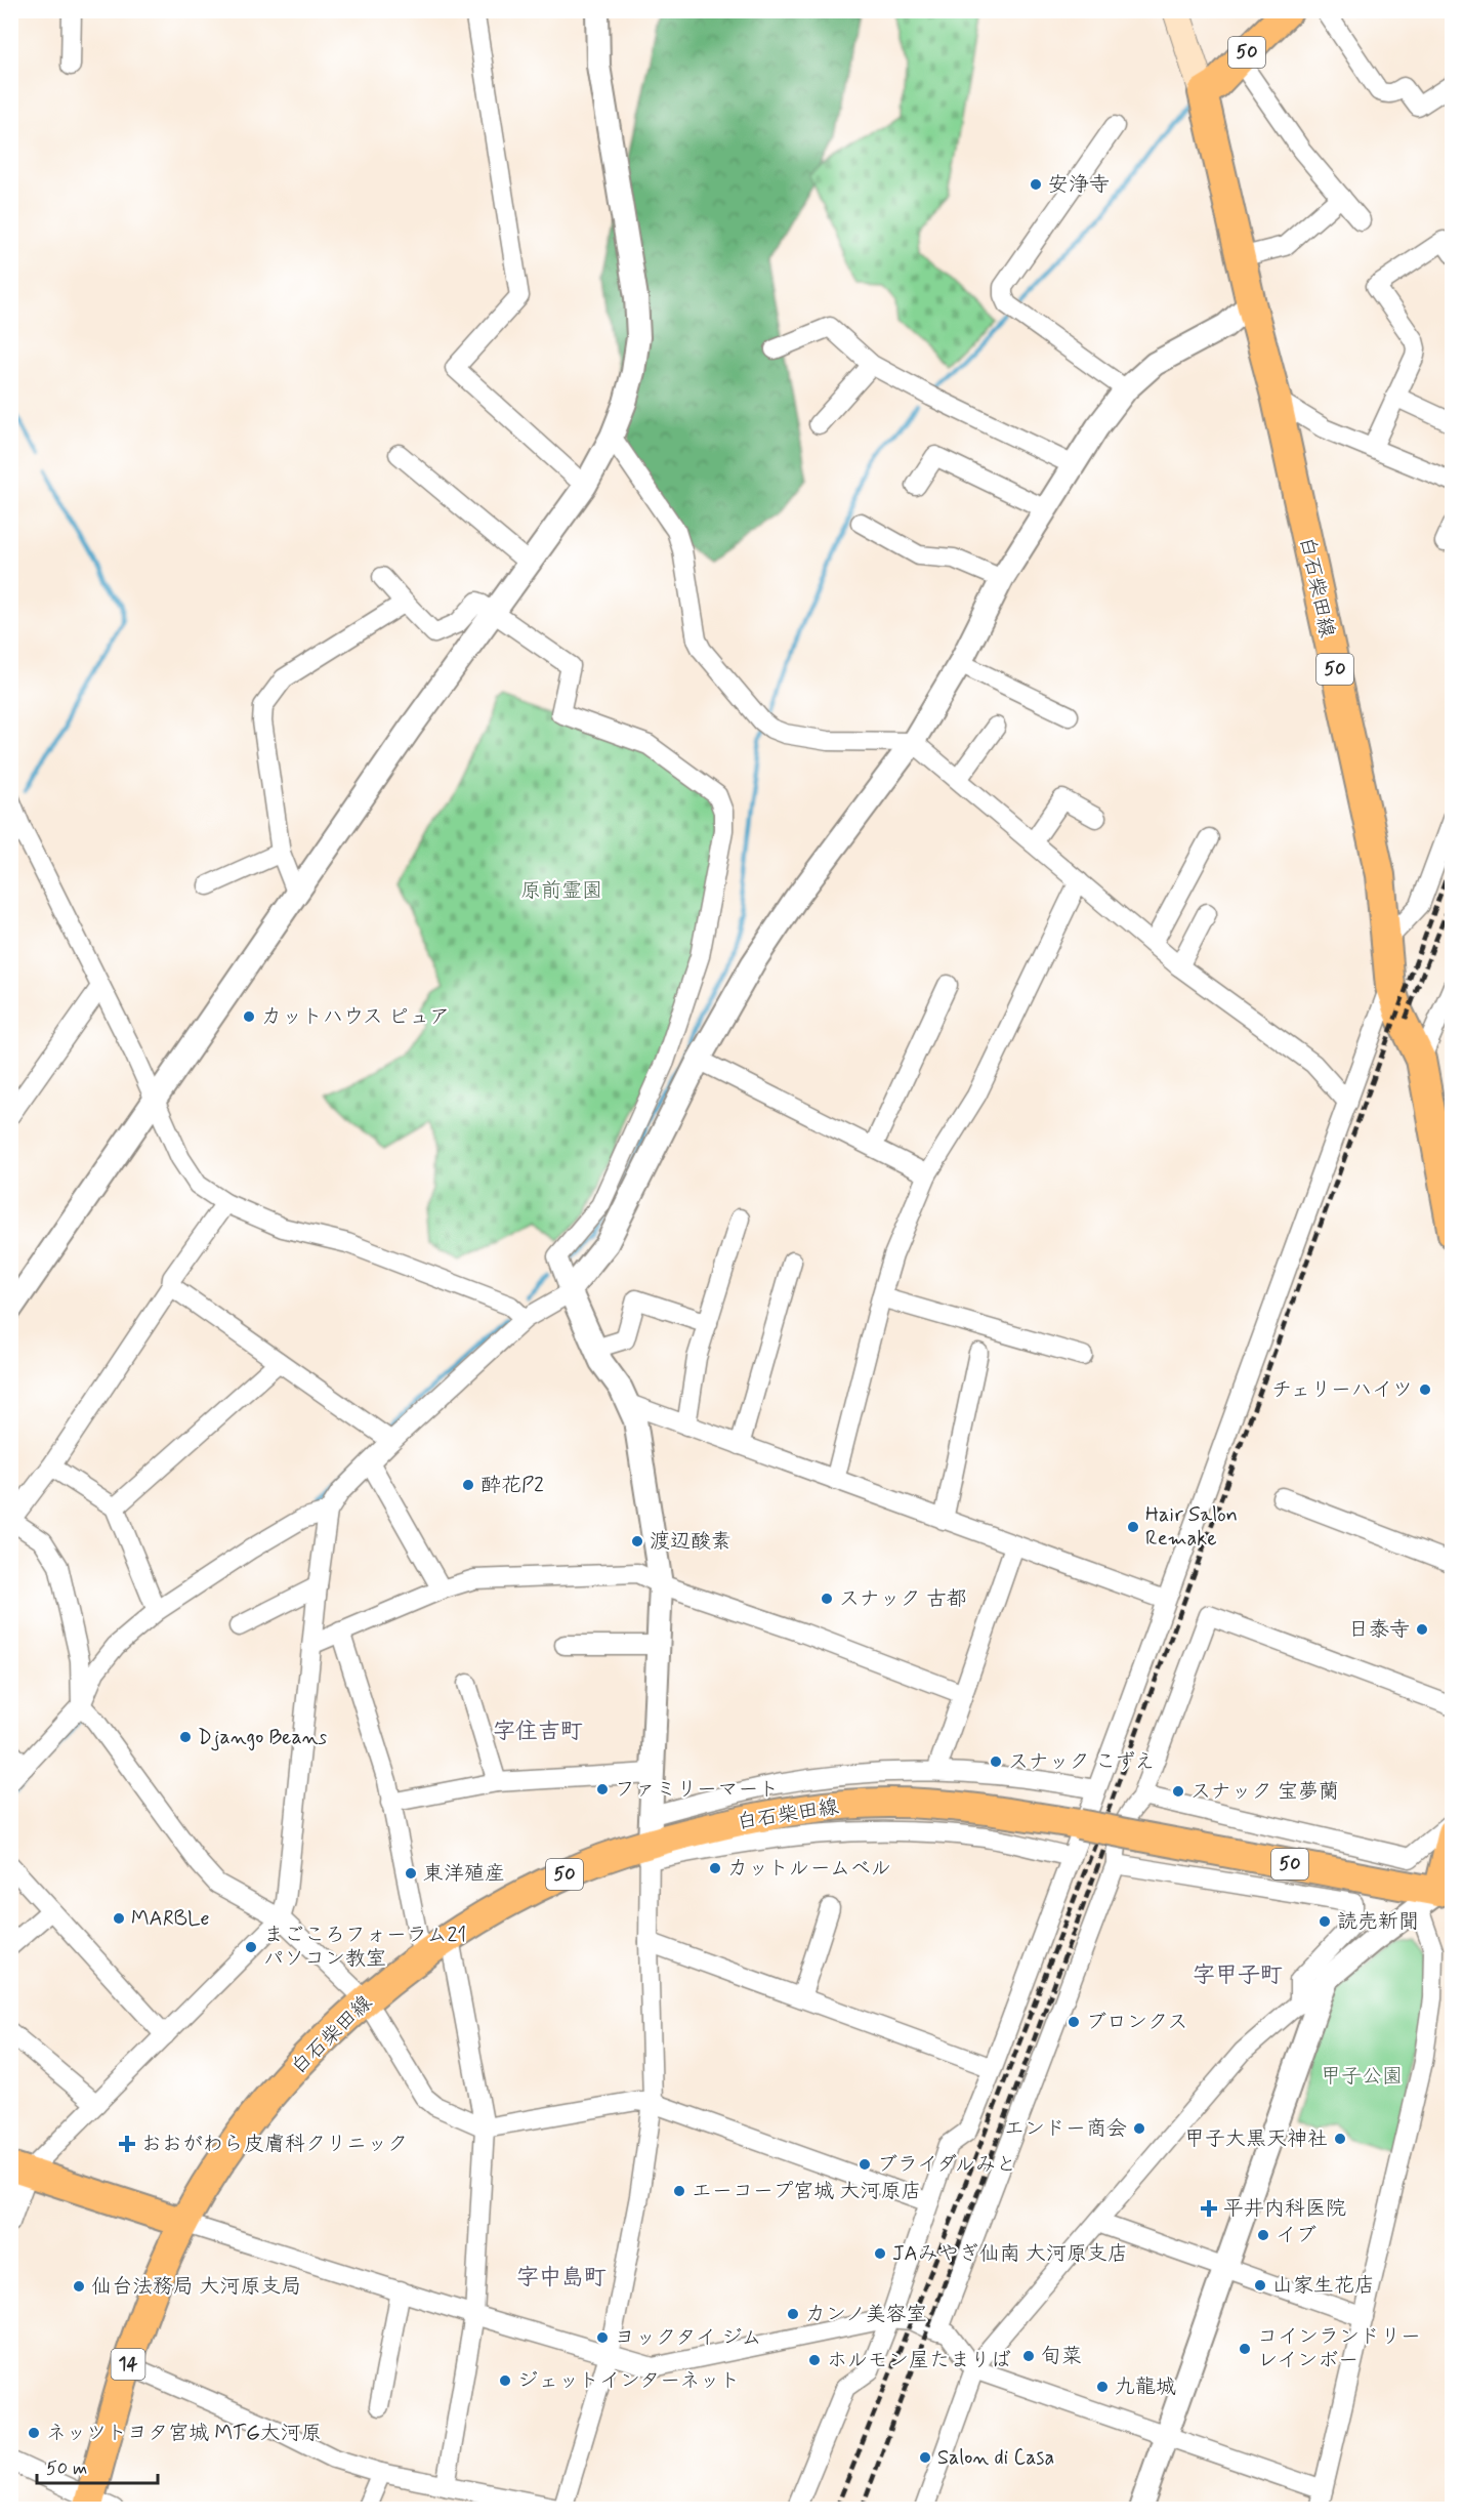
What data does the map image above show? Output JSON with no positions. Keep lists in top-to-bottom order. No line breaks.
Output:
{"streets":{"main road":["50","白石柴田線","14"]},"crossings":[["50","白石柴田線"],["白石柴田線","14"]],"districts":["字住吉町","字甲子町","字中島町"],"parks":["原前霊園","甲子公園"],"places":{"other":["安浄寺","カットハウス ピュア","チェリーハイツ","酔花P2","Hair Salon Remake","渡辺酸素","スナック 古都","日泰寺","Django Beans","スナック こずえ","ファミリーマート","スナック 宝夢蘭","カットルームベル","東洋殖産","MARBLe","読売新聞","まごころフォーラム21 パソコン教室","ブロンクス","エンドー商会","甲子大黒天神社","ブライダルみと","エーコープ宮城 大河原店","イブ","JAみやぎ仙南 大河原支店","山家生花店","仙台法務局 大河原支局","カンノ美容室","ヨックタイ ジム","コインランドリー レインボー","旬菜","ホルモン屋たまりば","ジェットインターネット","九龍城","ネッツトヨタ宮城 MTG大河原","Salon di Casa"],"health":["おおがわら皮膚科クリニック","平井内科医院"]},"scale_bar":"50 m"}
